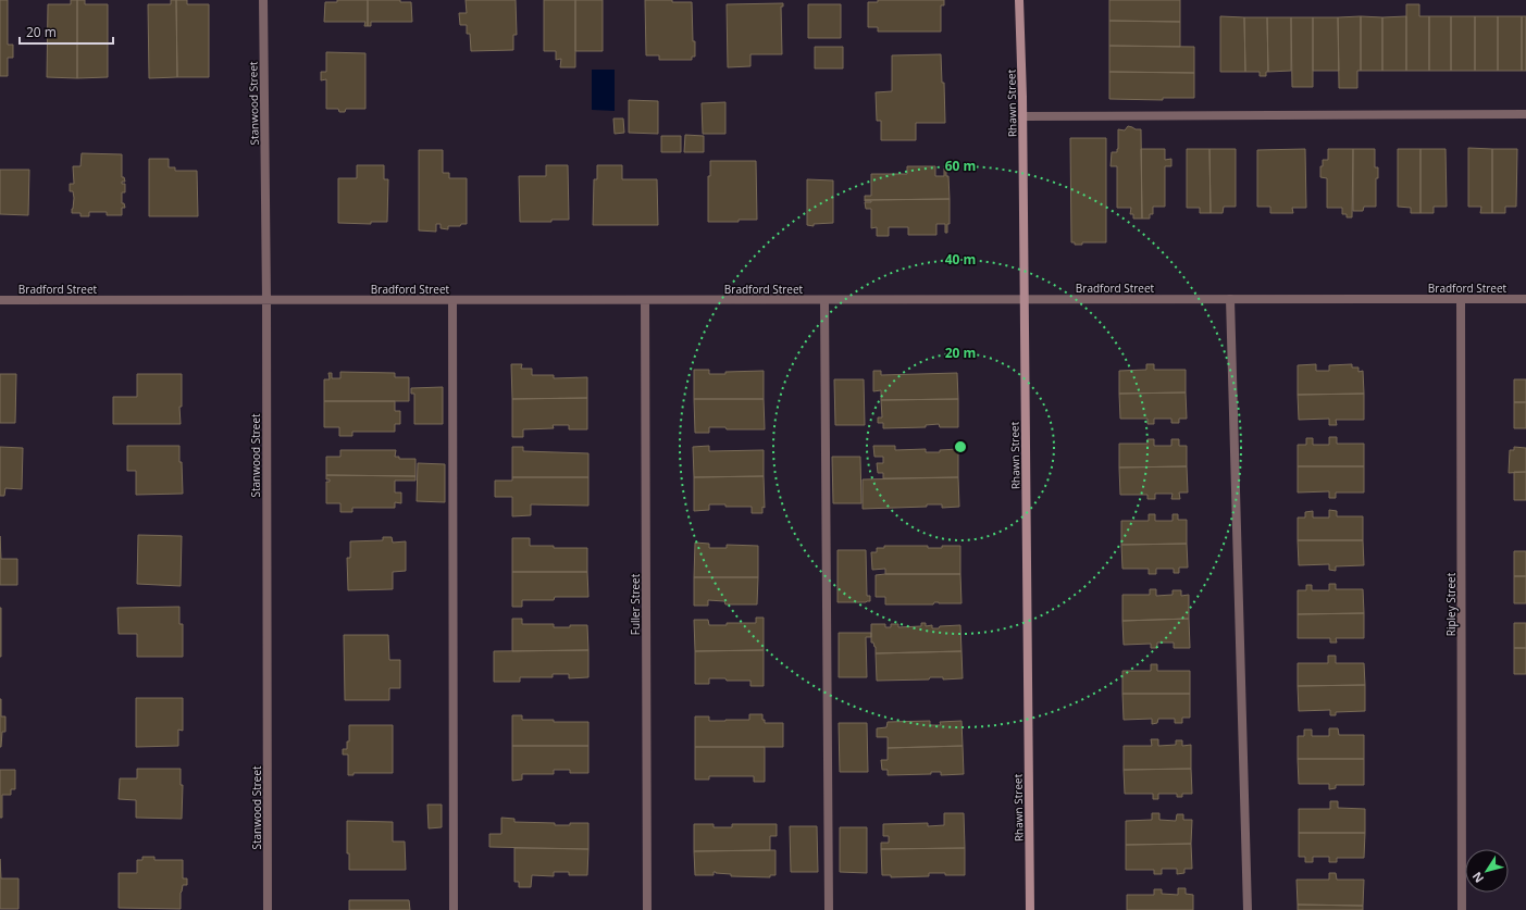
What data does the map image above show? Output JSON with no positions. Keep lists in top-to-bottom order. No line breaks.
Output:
{"streets":{"main road":["Rhawn Street"],"street":["Stanwood Street","Bradford Street","Fuller Street","Ripley Street"]},"crossings":[["Stanwood Street","Bradford Street"],["Rhawn Street","Bradford Street"],["Bradford Street","Fuller Street"],["Bradford Street","Ripley Street"]],"scale_bar":"20 m","north":"bottom left","rings":["60 m","40 m","20 m"]}
